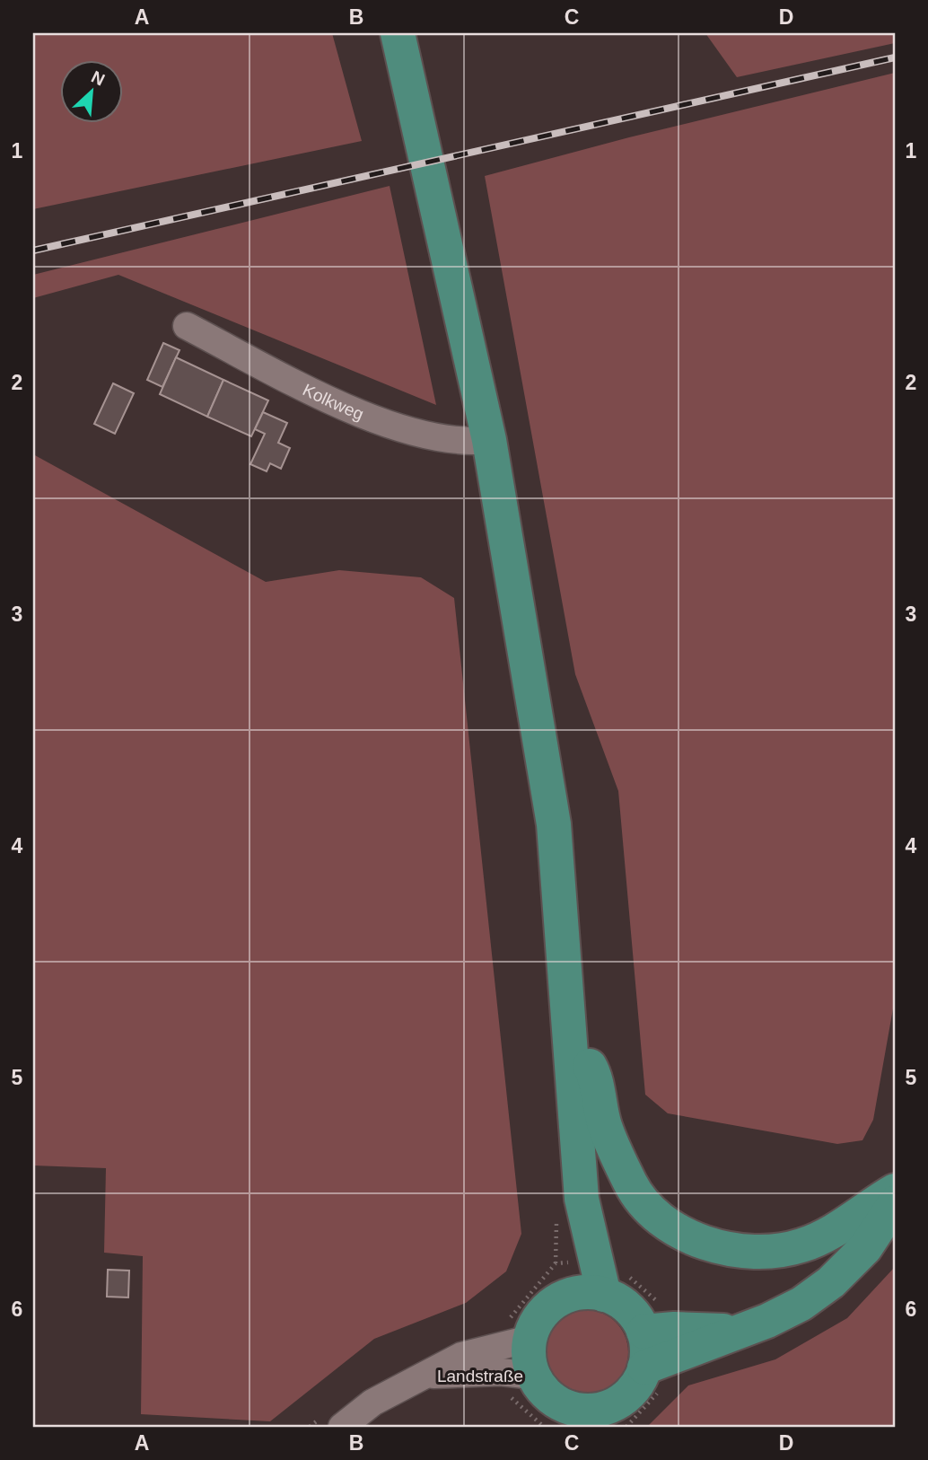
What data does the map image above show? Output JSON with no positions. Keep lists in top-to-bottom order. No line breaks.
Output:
{"streets":{"street":["Kolkweg","Landstraße"]},"north":"top right","grid":{"columns":["A","B","C","D"],"rows":["1","2","3","4","5","6"]}}
